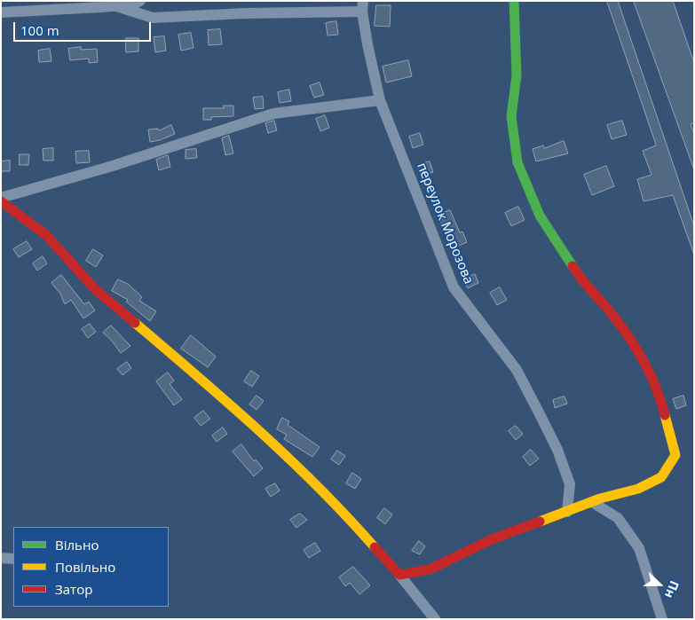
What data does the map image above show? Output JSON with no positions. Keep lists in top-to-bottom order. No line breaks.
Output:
{"streets":{"street":["переулок Морозова"]},"legend":["Вільно","Повільно","Затор"],"scale_bar":"100 m","north":"right"}
